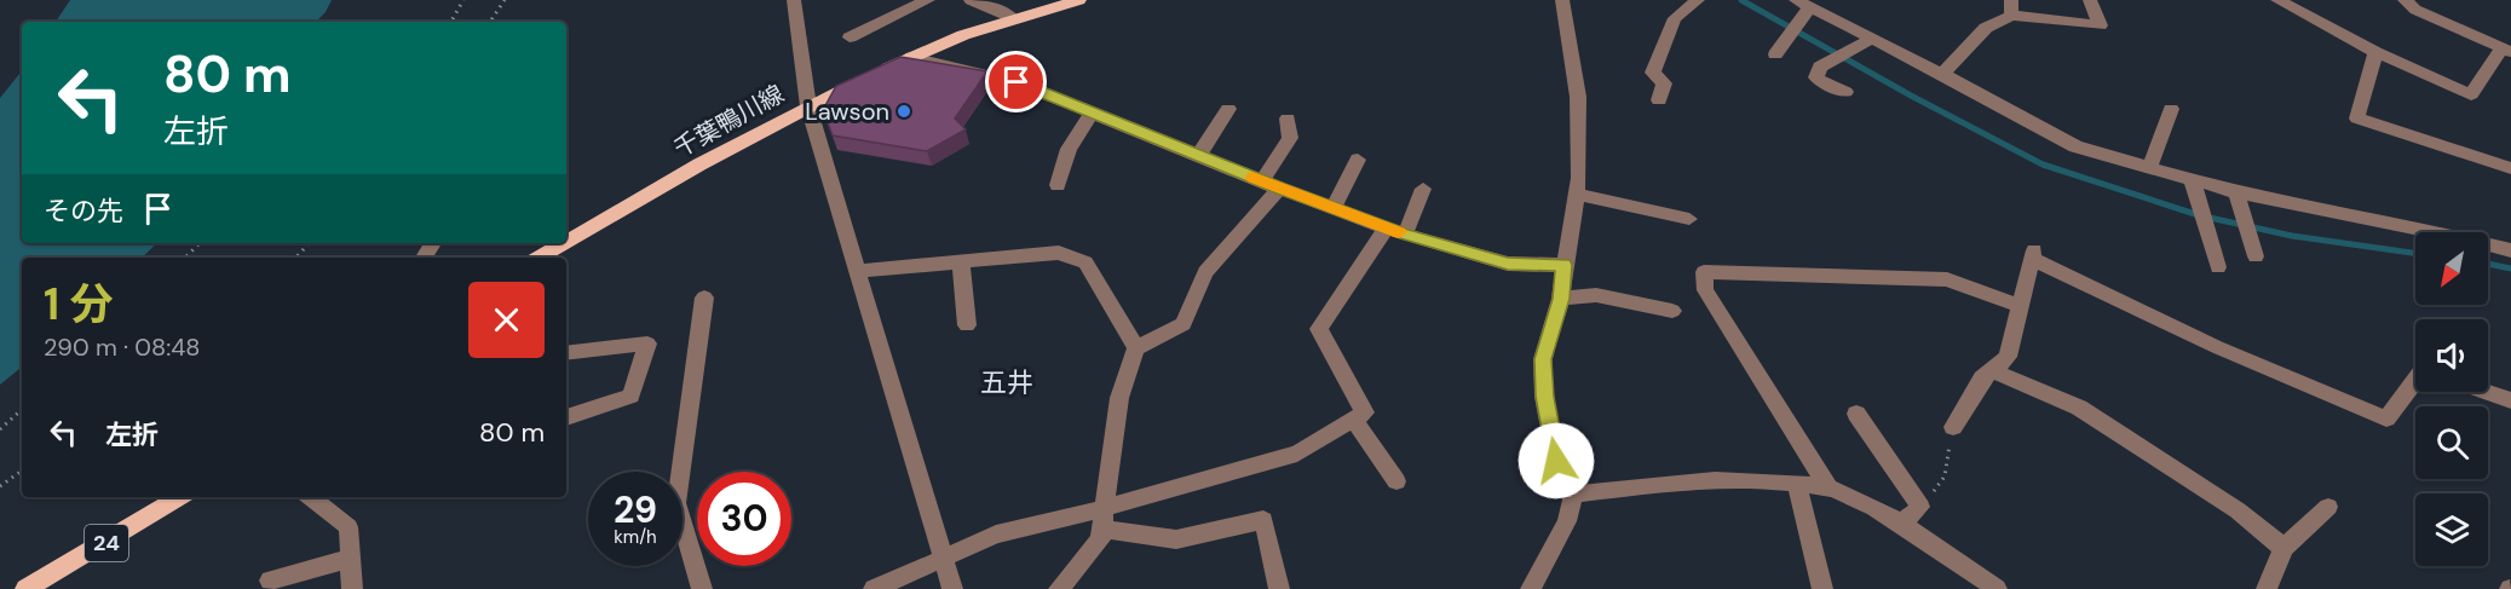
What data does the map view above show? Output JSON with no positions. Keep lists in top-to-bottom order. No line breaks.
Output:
{"streets":{"main road":["千葉鴨川線","24"]},"districts":["五井"],"places":["Lawson"],"north":"bottom left","page":{"turn":["80 m","左折"],"then":"その先","heading":["1 分","290 m · 08:48"],"list":[{"name":"左折","value":"80 m"}],"speed":"29 km/h","limit":"30"}}
